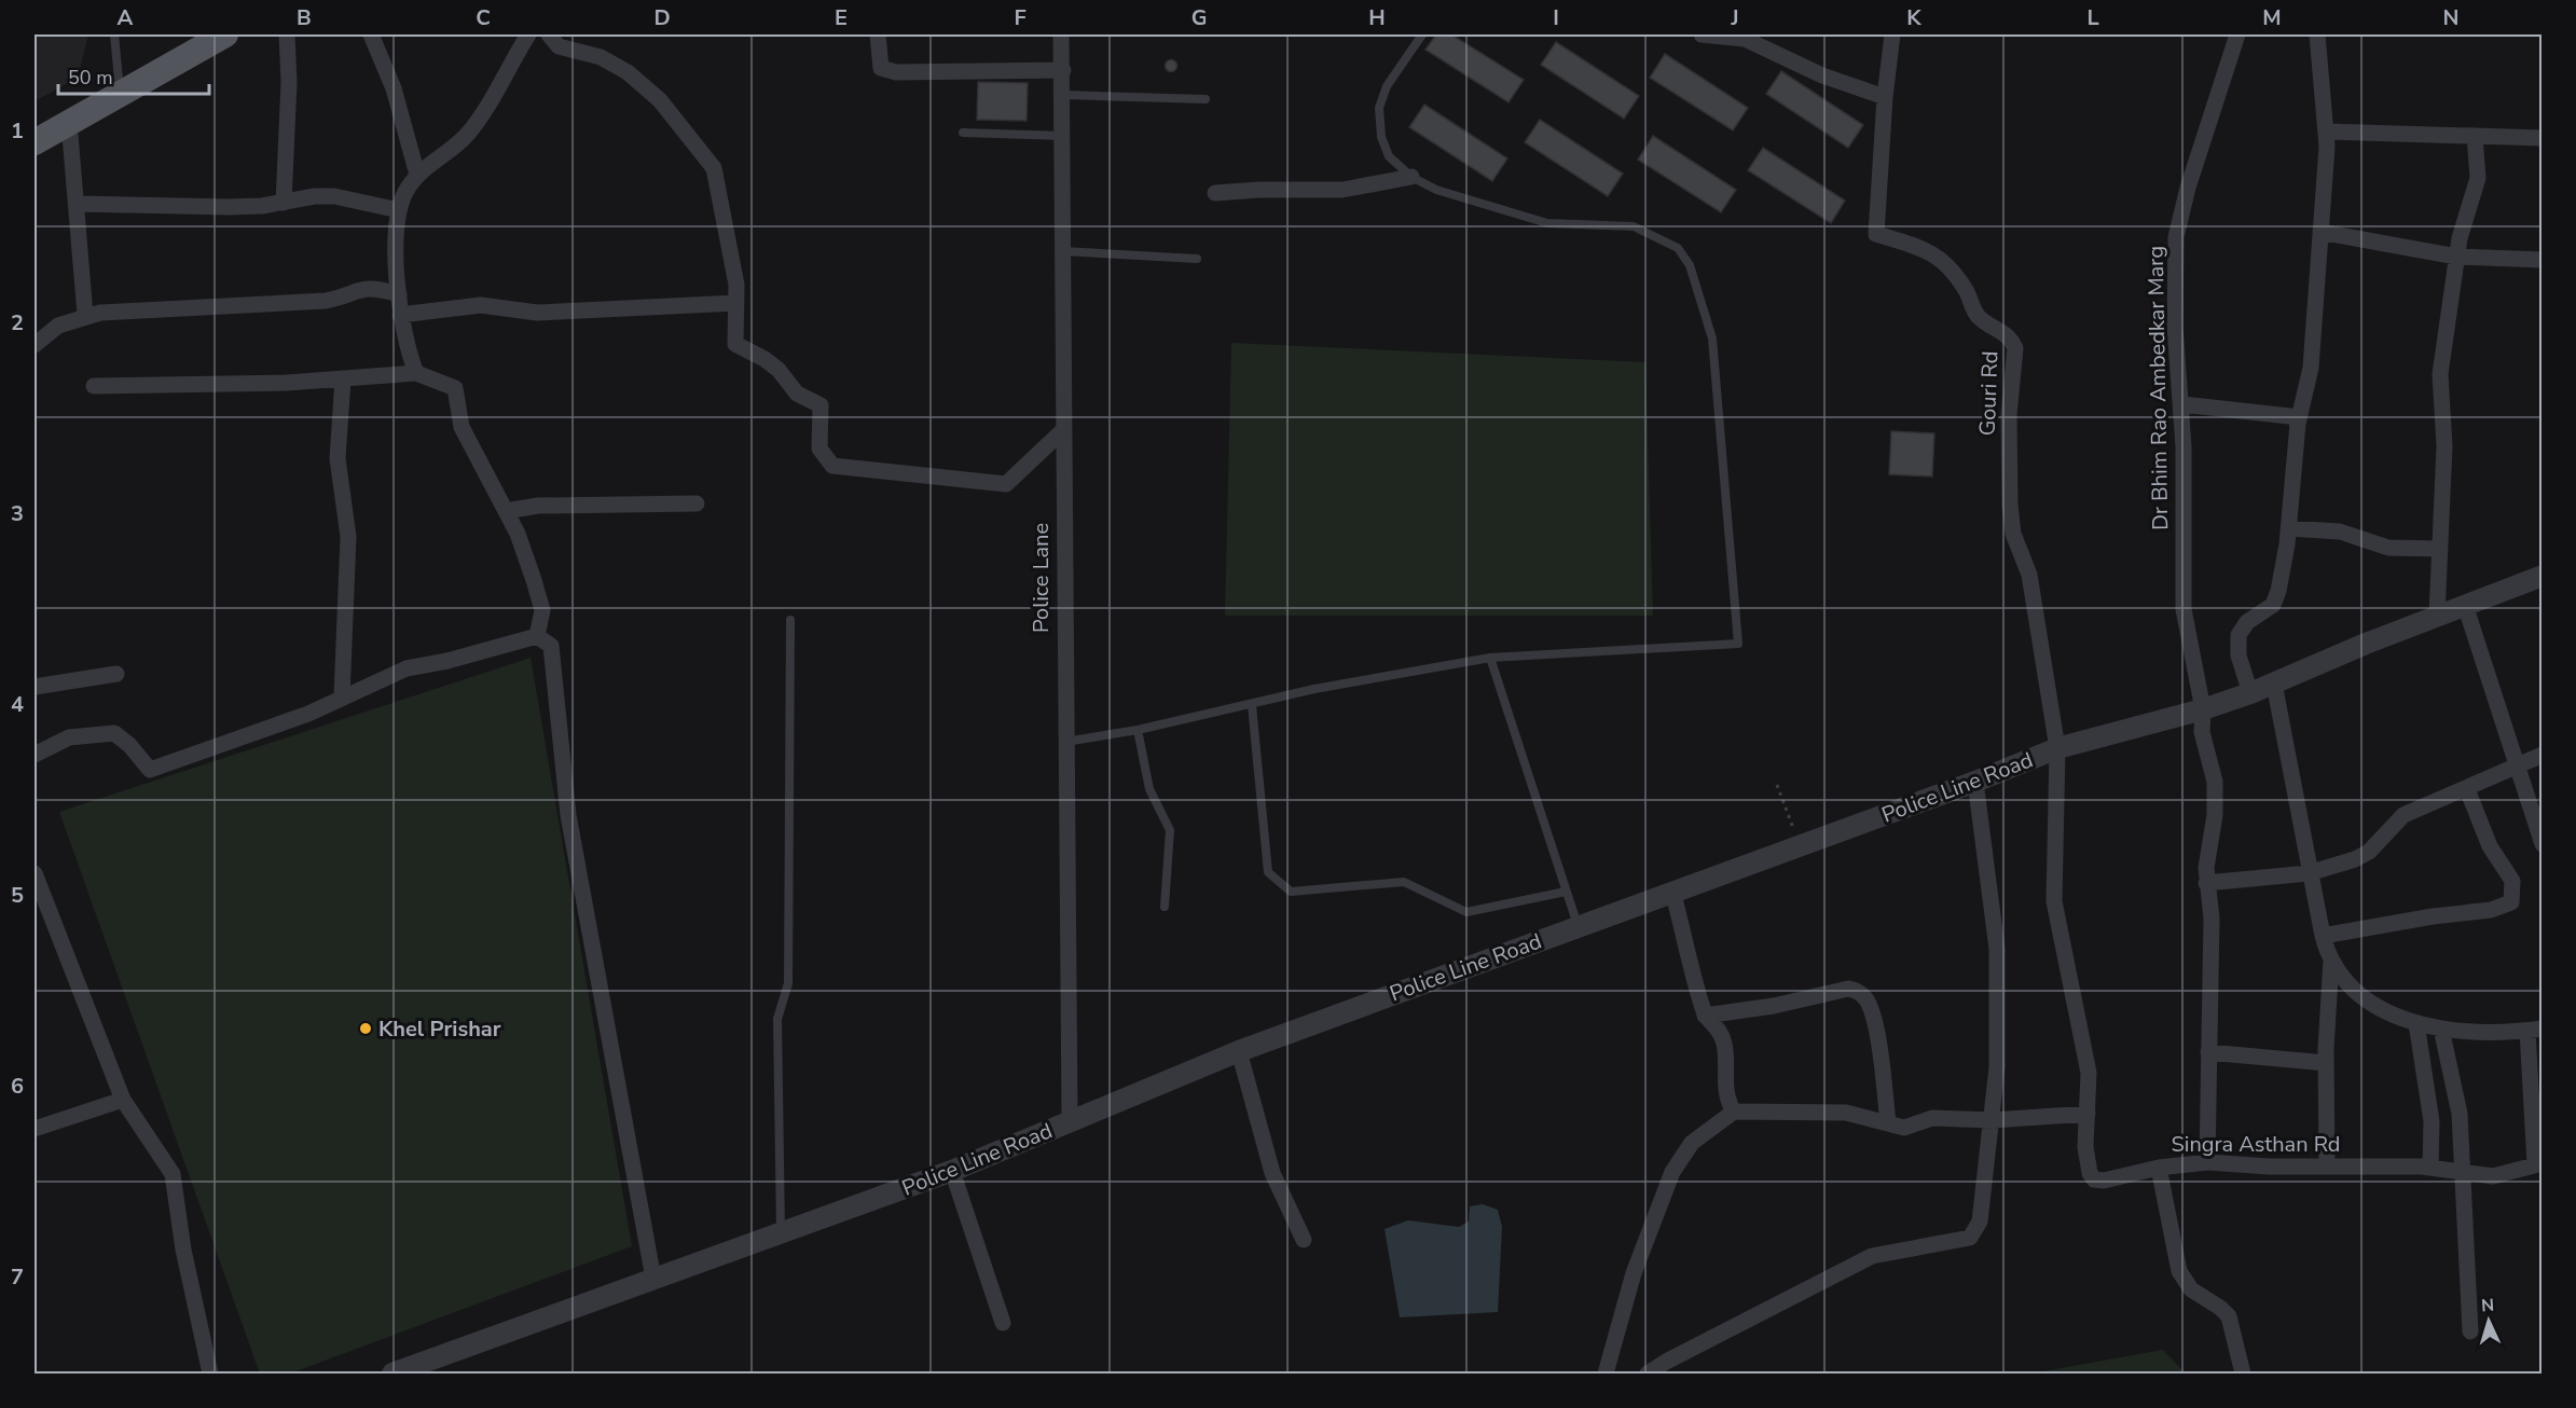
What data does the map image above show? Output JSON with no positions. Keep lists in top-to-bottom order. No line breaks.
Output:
{"streets":{"street":["Dr Bhim Rao Ambedkar Marg","Gouri Rd","Police Lane","Police Line Road","Singra Asthan Rd"]},"crossings":[["Dr Bhim Rao Ambedkar Marg","Police Line Road"],["Dr Bhim Rao Ambedkar Marg","Singra Asthan Rd"],["Gouri Rd","Police Line Road"],["Gouri Rd","Singra Asthan Rd"],["Police Lane","Police Line Road"],["Police Line Road","Singra Asthan Rd"]],"places":["Khel Prishar"],"scale_bar":"50 m","north":"top","grid":{"columns":["A","B","C","D","E","F","G","H","I","J","K","L","M","N"],"rows":["1","2","3","4","5","6","7"]}}
